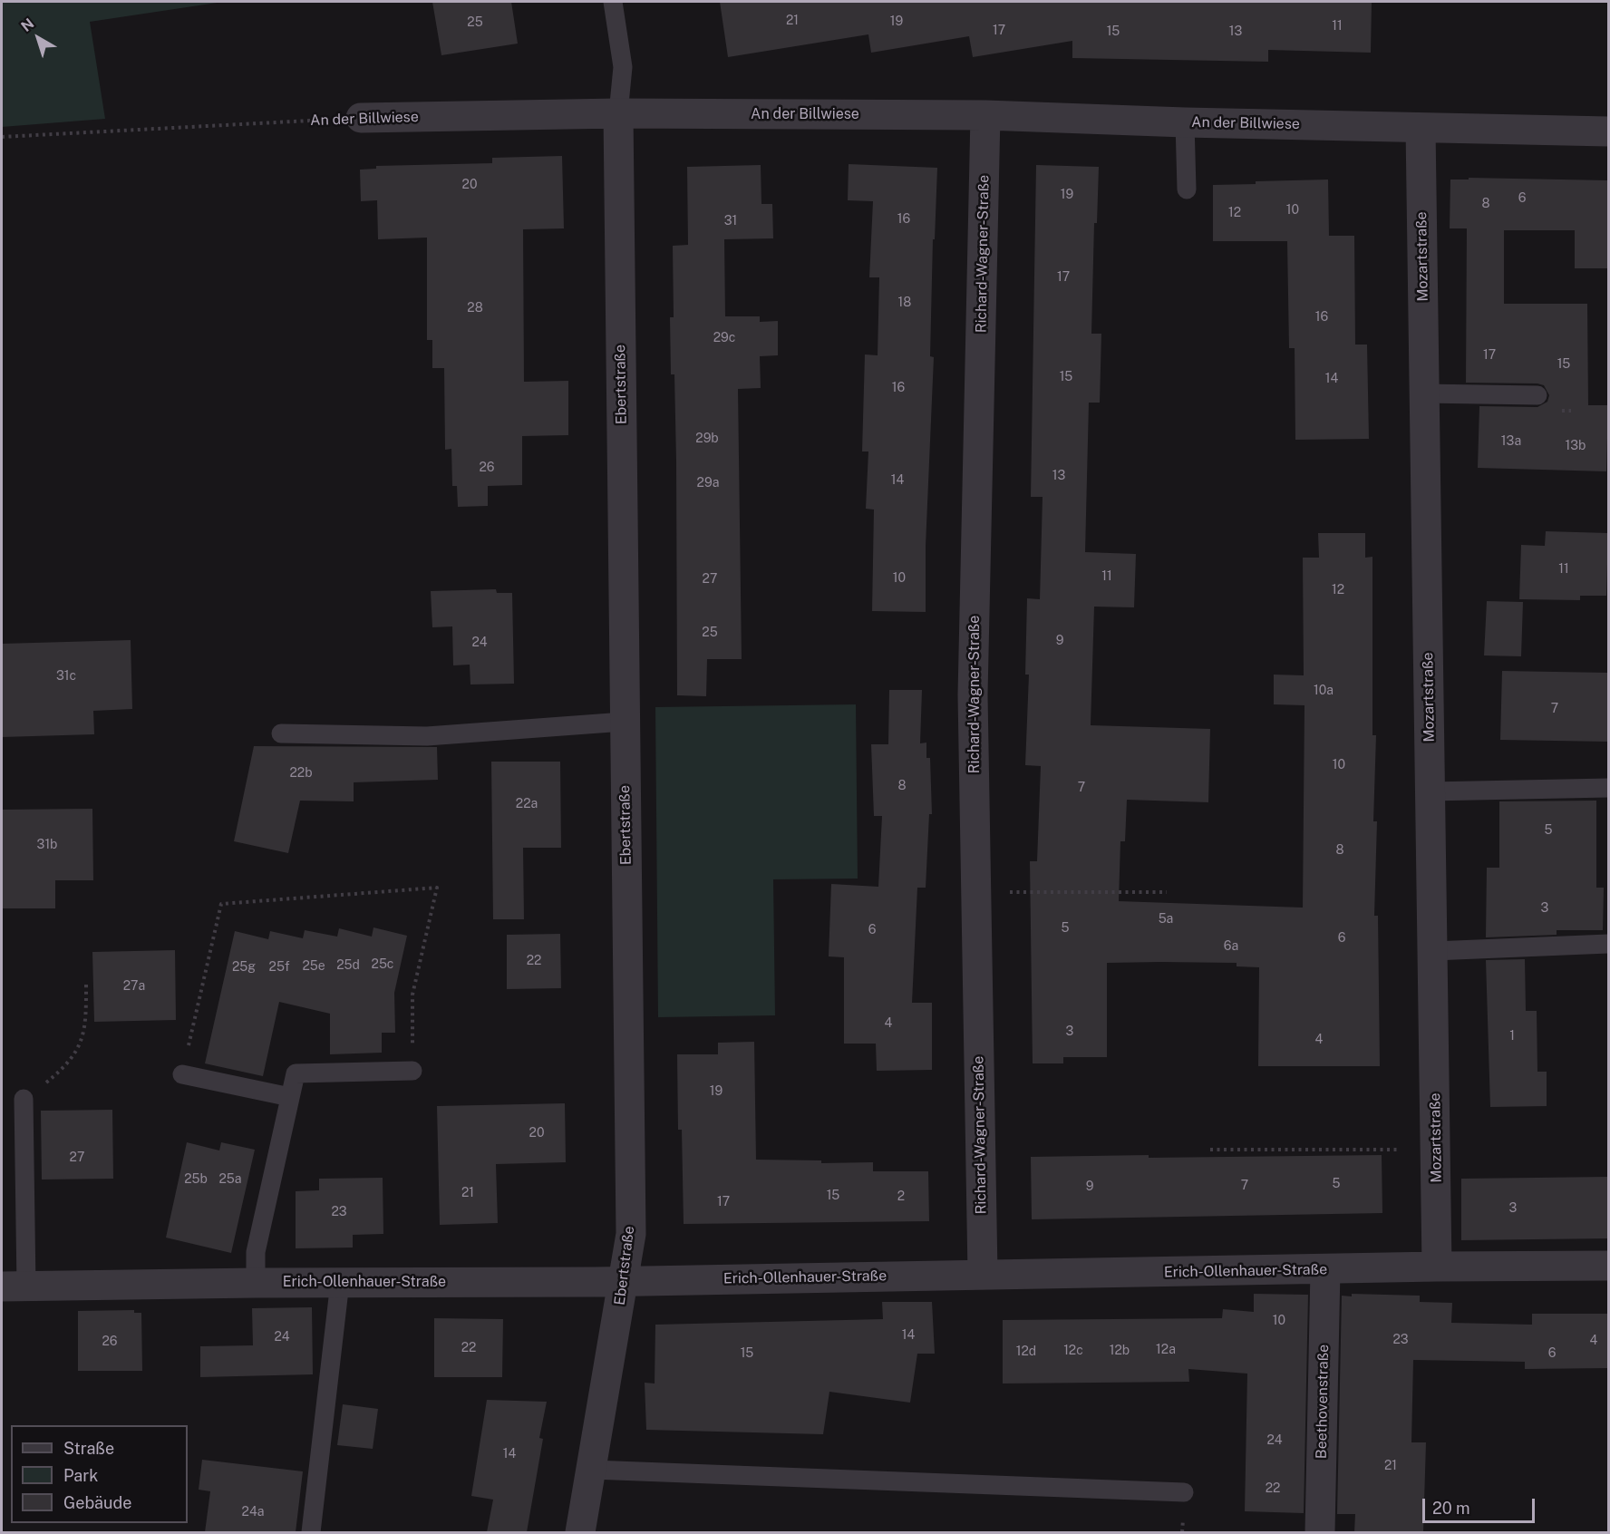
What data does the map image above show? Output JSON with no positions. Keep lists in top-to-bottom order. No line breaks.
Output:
{"streets":{"street":["An der Billwiese","Richard-Wagner-Straße","Mozartstraße","Ebertstraße","Erich-Ollenhauer-Straße","Beethovenstraße"]},"crossings":[["An der Billwiese","Richard-Wagner-Straße"],["An der Billwiese","Mozartstraße"],["An der Billwiese","Ebertstraße"],["Richard-Wagner-Straße","Erich-Ollenhauer-Straße"],["Mozartstraße","Erich-Ollenhauer-Straße"],["Ebertstraße","Erich-Ollenhauer-Straße"],["Erich-Ollenhauer-Straße","Beethovenstraße"]],"house_numbers":["21","19","25","11","17","15","13","20","19","6","8","10","12","16","31","17","18","28","16","29c","17","15","15","14","16","29b","13a","13b","26","13","14","29a","11","11","10","27","12","25","9","24","31c","10a","7","10","22b","8","7","22a","5","31b","8","3","5a","5","6","6","6a","22","25c","25d","25e","25g","25f","27a","4","3","1","4","19","20","27","25b","25a","5","7","9","21","15","2","17","3","23","10","14","24","23","4","26","22","12a","12c","12b","12d","15","6","24","14","21","22","24a"],"legend":["Straße","Park","Gebäude"],"scale_bar":"20 m","north":"top left"}
